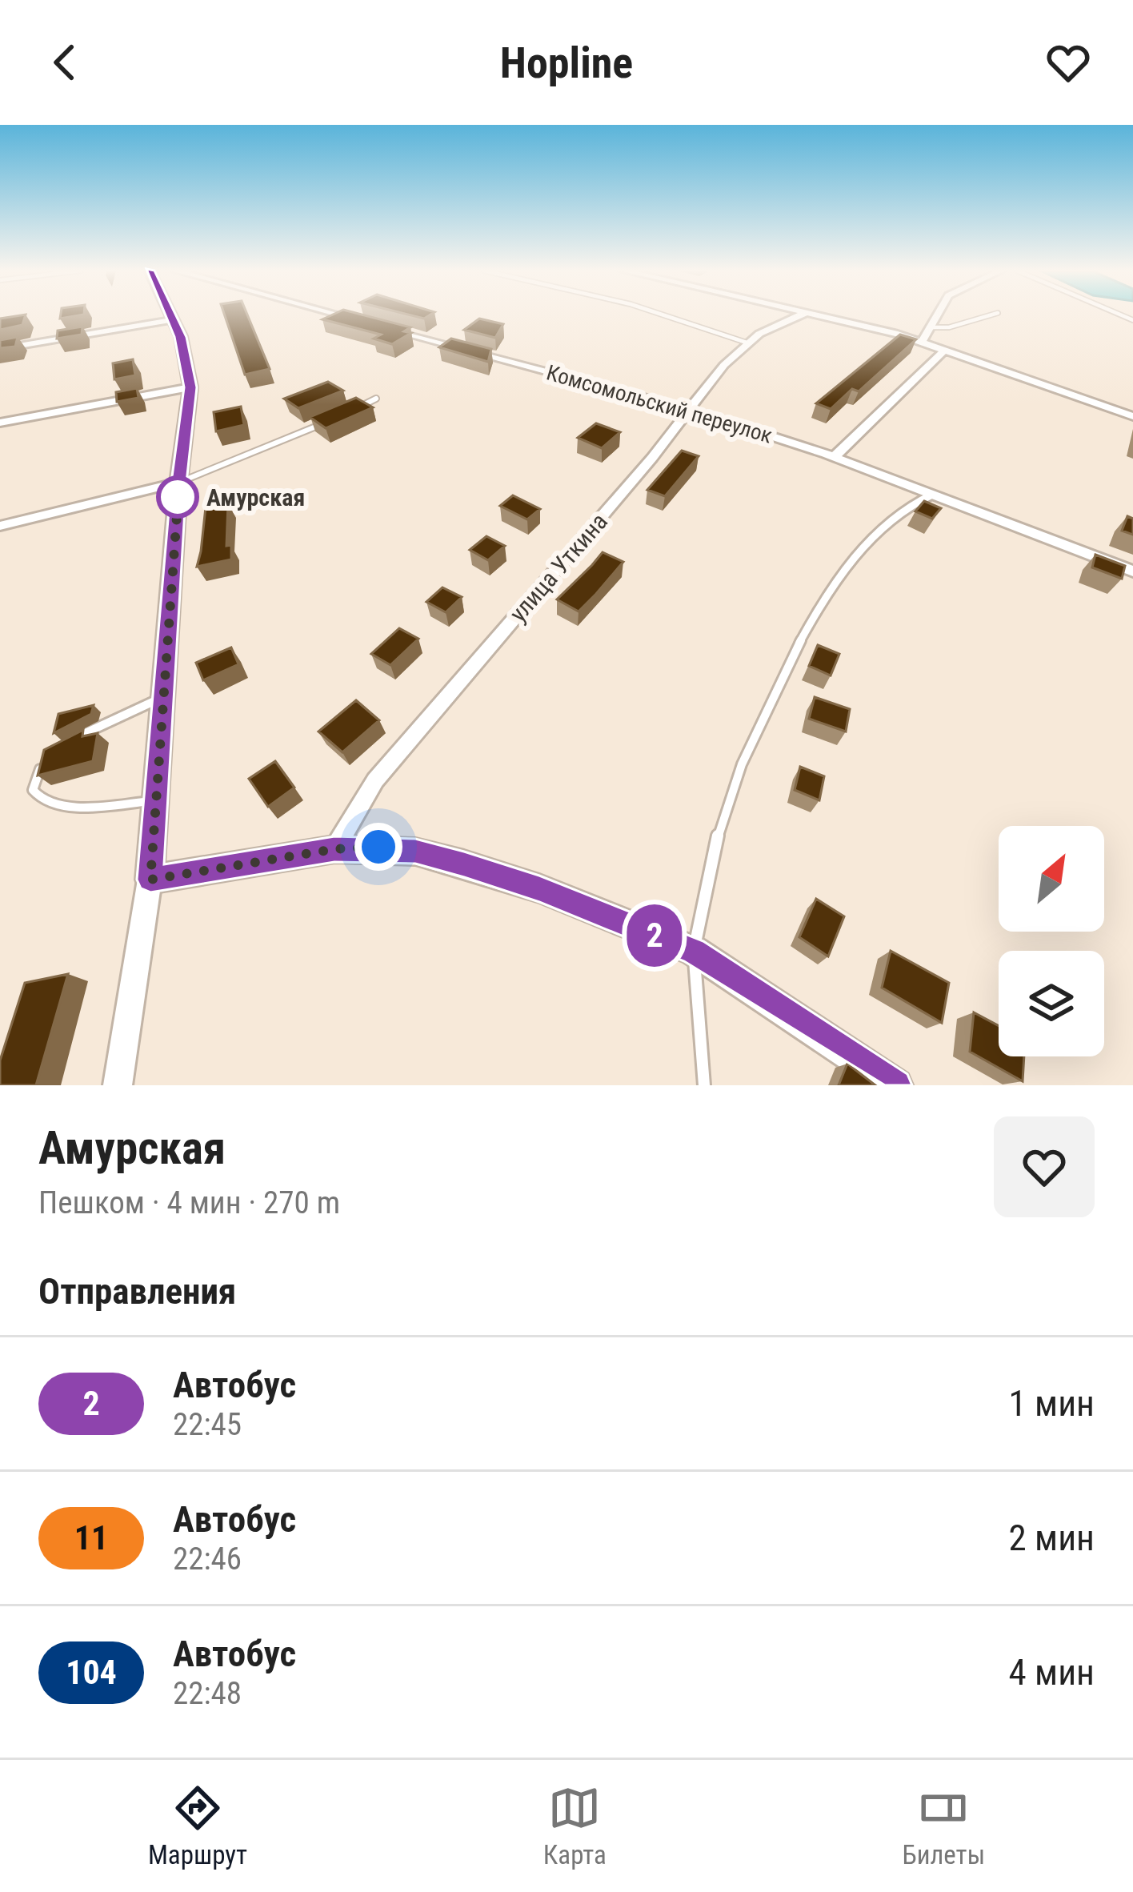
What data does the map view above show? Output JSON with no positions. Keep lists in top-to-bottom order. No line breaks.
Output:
{"streets":{"street":["Комсомольский переулок","улица Уткина"]},"crossings":[["Комсомольский переулок","улица Уткина"]],"places":["Амурская"],"lines":["bus line 2"],"north":"top right","page":{"header":"Hopline","on_map":"2","heading":[["Амурская","Пешком · 4 мин · 270 m"],"Отправления"],"list":[{"mark":"2","name":"Автобус","note":"22:45","value":"1 мин"},{"mark":"11","name":"Автобус","note":"22:46","value":"2 мин"},{"mark":"104","name":"Автобус","note":"22:48","value":"4 мин"}],"tabs":["Маршрут","Карта","Билеты"]}}
